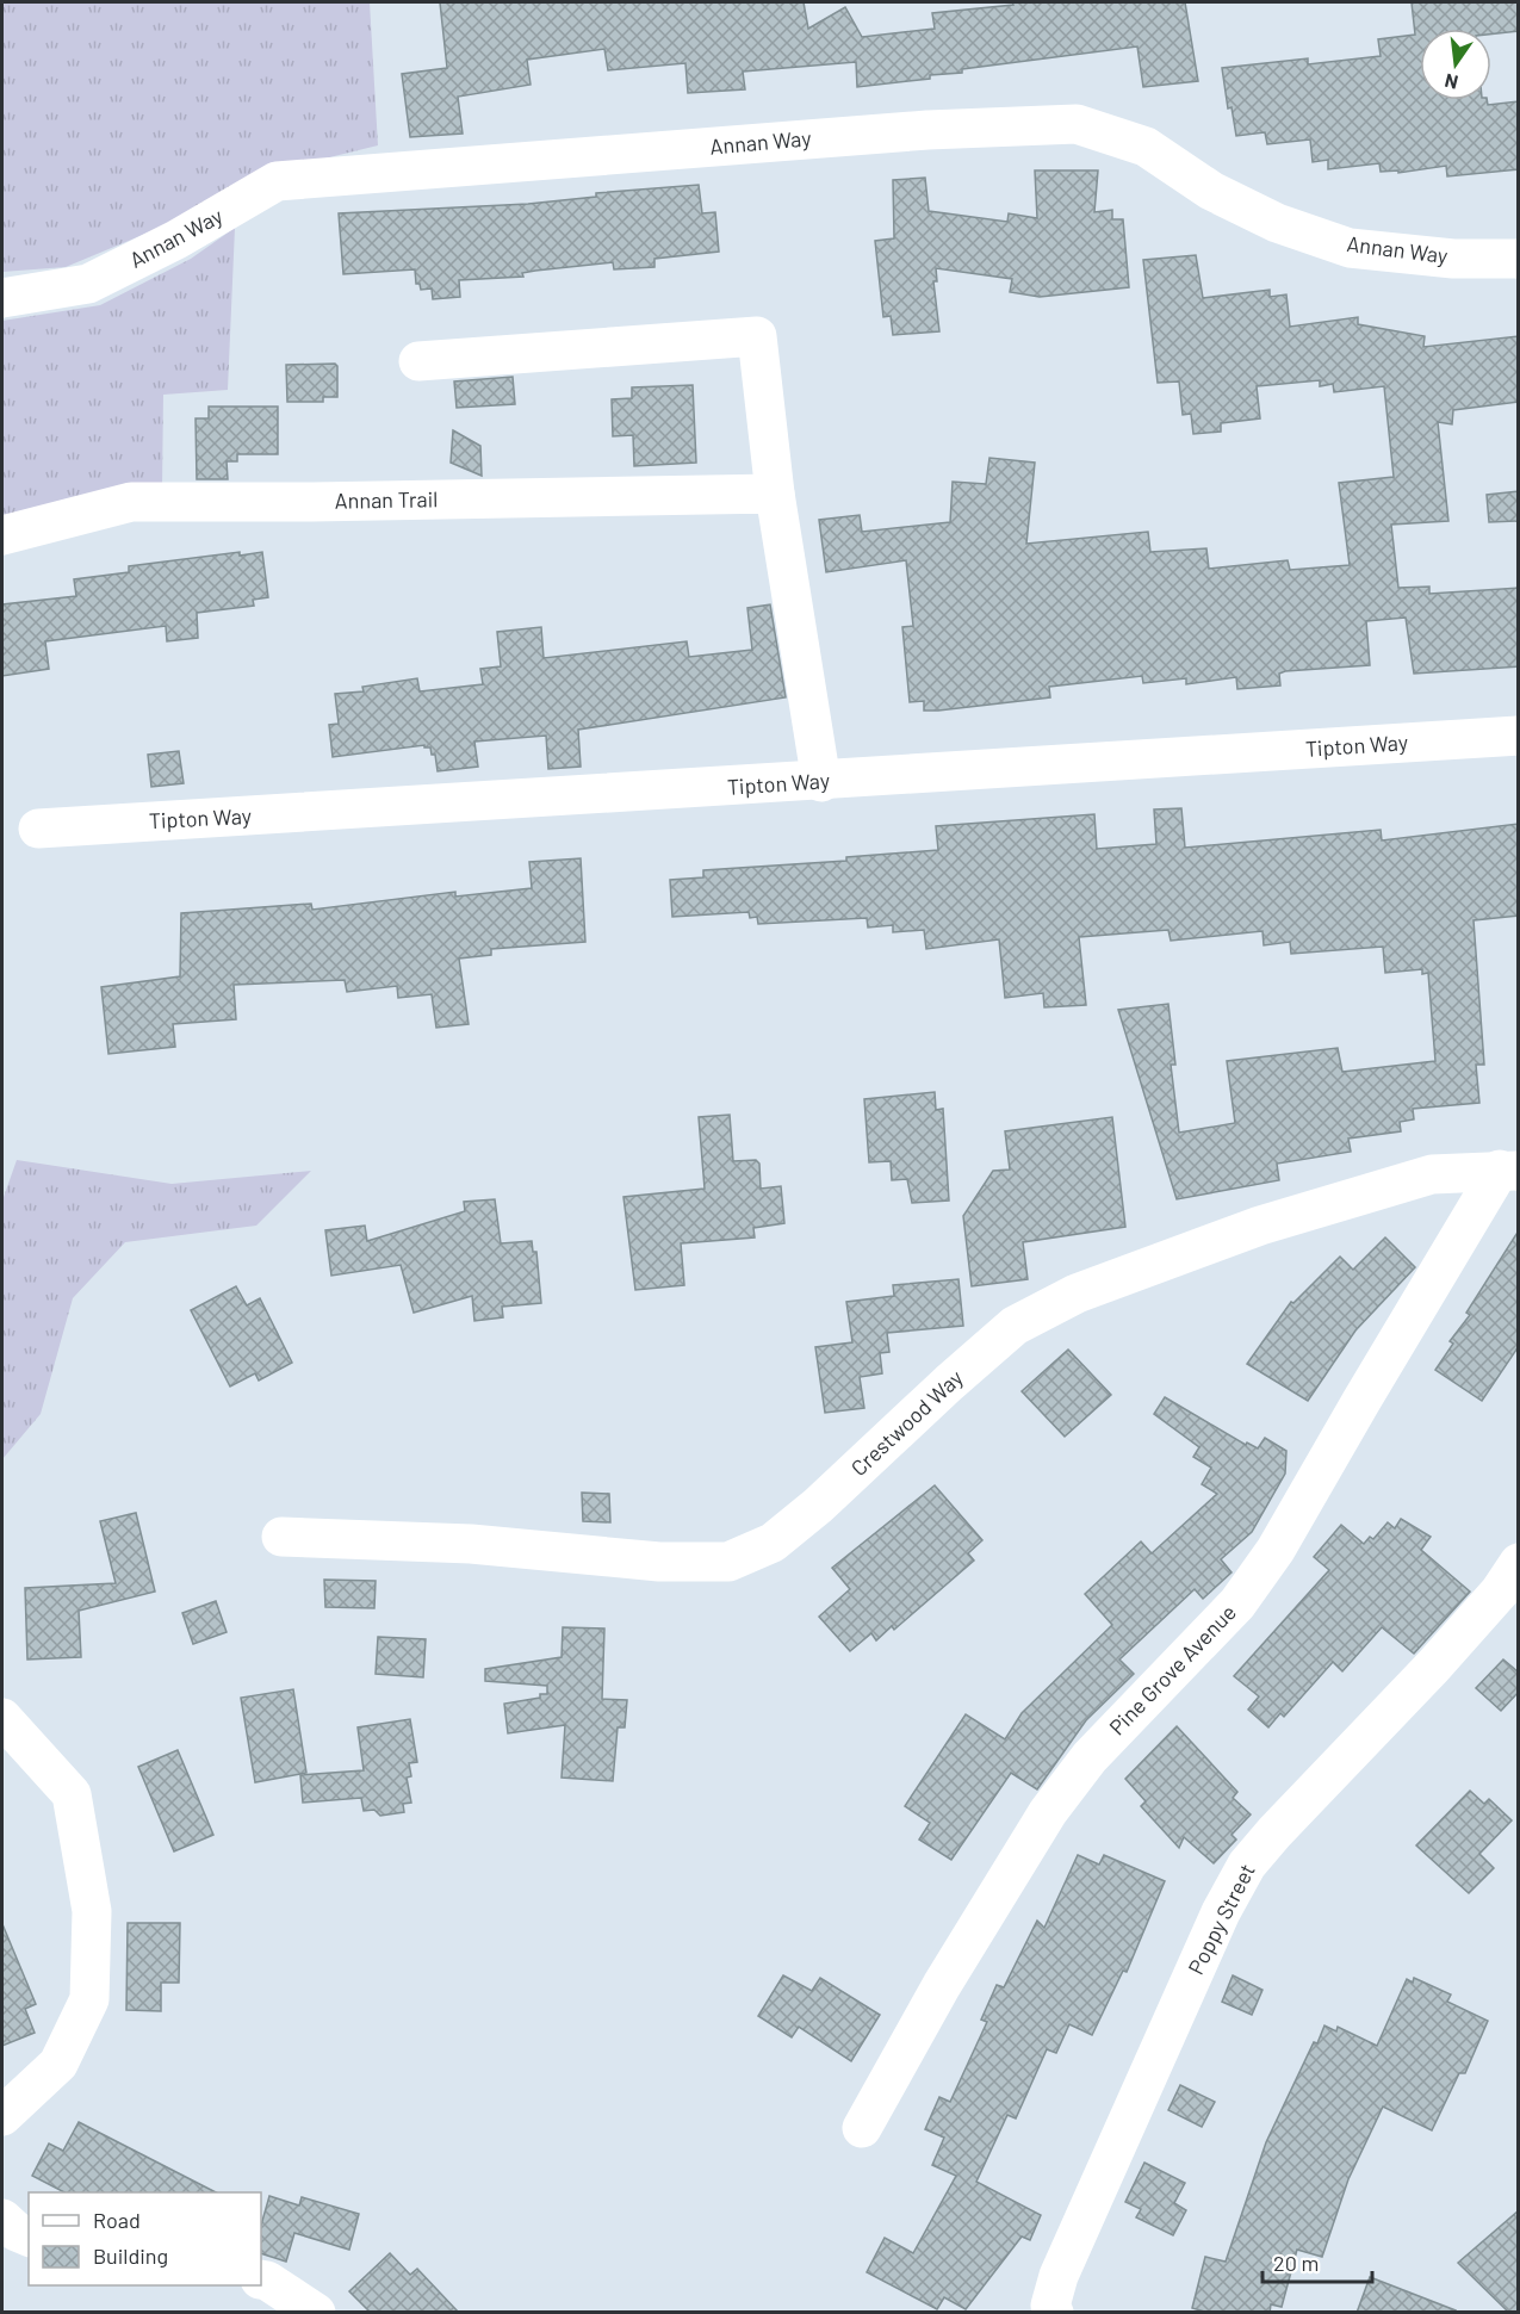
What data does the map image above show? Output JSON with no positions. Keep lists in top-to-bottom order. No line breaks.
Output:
{"streets":{"street":["Annan Way","Annan Trail","Tipton Way","Crestwood Way","Pine Grove Avenue","Poppy Street"]},"crossings":[["Crestwood Way","Pine Grove Avenue"]],"legend":["Road","Building"],"scale_bar":"20 m","north":"bottom"}
